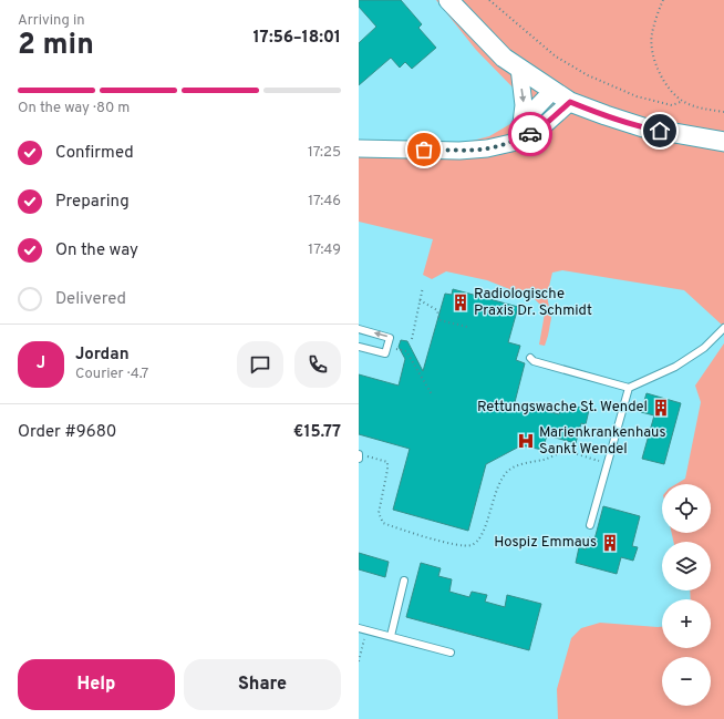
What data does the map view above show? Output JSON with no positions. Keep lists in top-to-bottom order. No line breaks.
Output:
{"places":{"building":["Radiologische Praxis Dr. Schmidt","Rettungswache St. Wendel","Hospiz Emmaus"],"hospital":["Marienkrankenhaus Sankt Wendel"]},"page":{"heading":["2 min","Arriving in","17:56–18:01"],"panel":["Jordan","Courier · 4.7","Order #9680","€15.77"],"bar":"On the way · 80 m","list":[["Confirmed","17:25"],["Preparing","17:46"],["On the way","17:49"],"Delivered"],"round":"J","map_buttons":["+","−"],"buttons":["Help","Share"]}}
